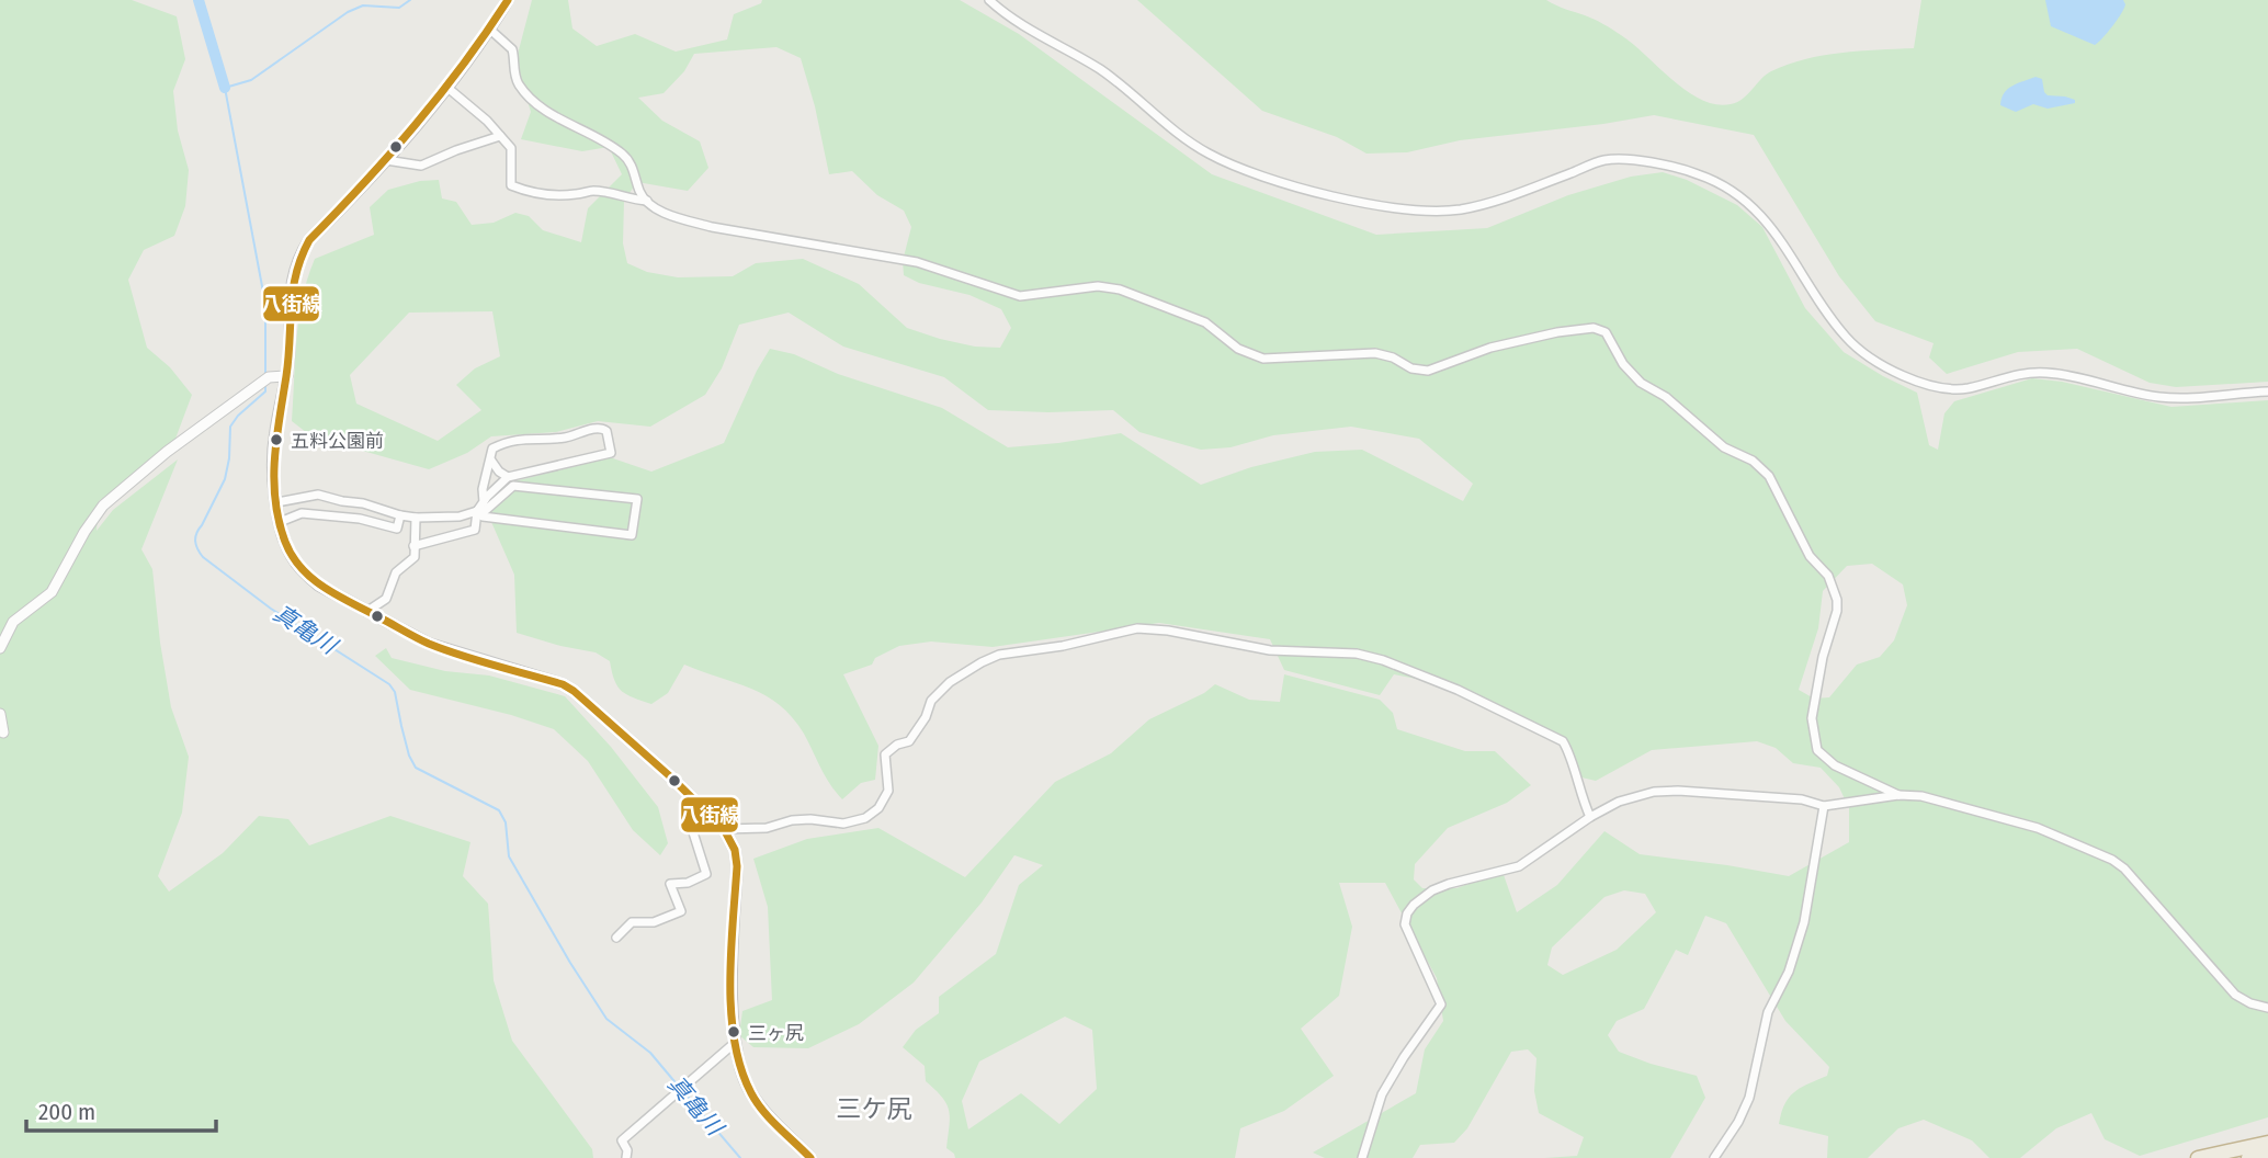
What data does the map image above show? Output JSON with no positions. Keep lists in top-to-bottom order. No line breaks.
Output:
{"districts":["三ケ尻"],"water":["真亀川"],"places":["五料公園前","三ヶ尻"],"lines":["transit line 八街線"],"scale_bar":"200 m"}
